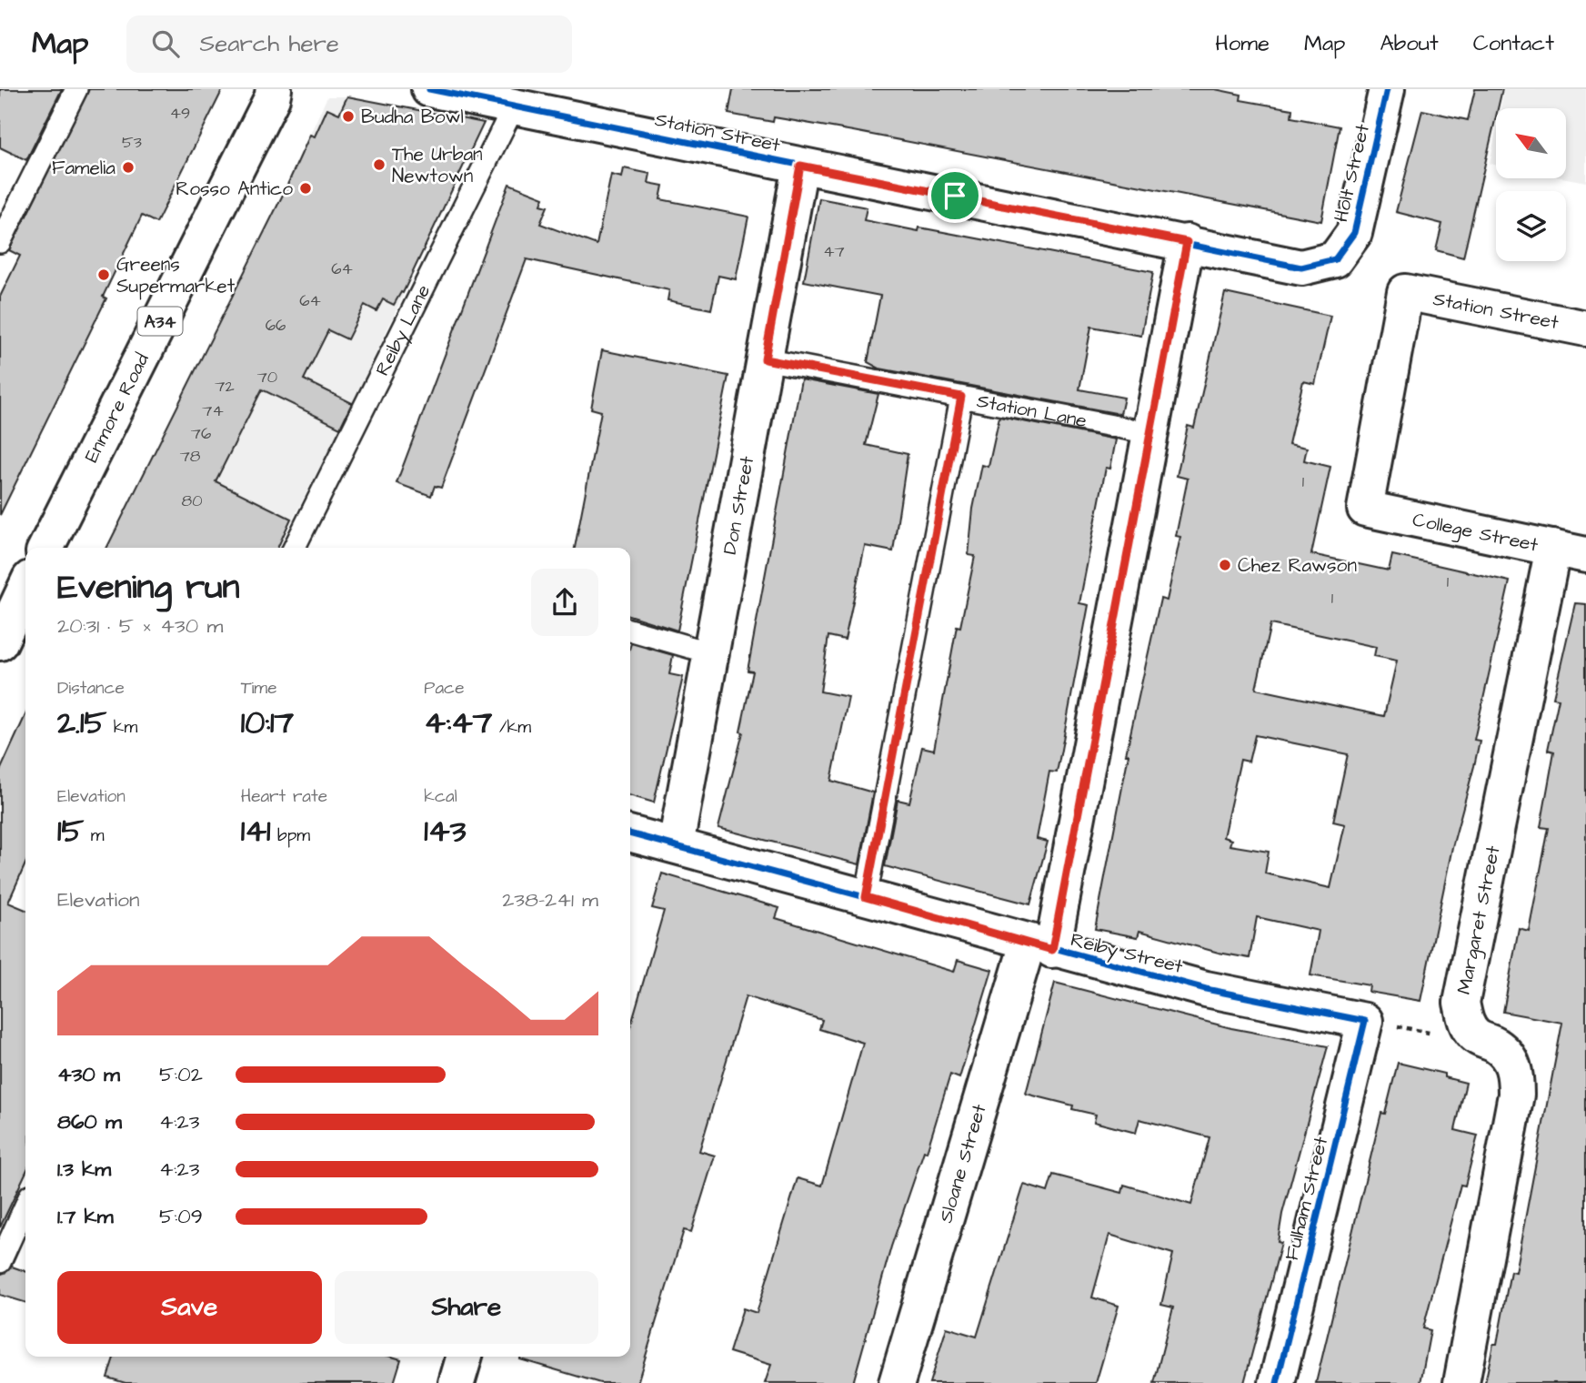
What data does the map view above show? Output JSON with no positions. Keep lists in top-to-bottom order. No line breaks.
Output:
{"streets":{"main road":["Station Street","Holt Street","A34","Enmore Road","Don Street","College Street","Margaret Street","Reiby Street","Sloane Street","Fulham Street"],"lane":["Reiby Lane","Station Lane"]},"crossings":[["Station Street","Holt Street"],["Station Street","Reiby Lane"],["Station Street","Don Street"],["Station Street","College Street"],["Station Street","Sloane Street"],["Station Lane","Don Street"],["Station Lane","Sloane Street"],["Don Street","Reiby Street"],["College Street","Margaret Street"],["Reiby Street","Sloane Street"],["Reiby Street","Fulham Street"]],"places":["Budha Bowl","The Urban Newtown","Famelia","Rosso Antico","Greens Supermarket","Chez Rawson"],"house_numbers":["49","53","47","64","64","66","70","72","74","76","78","1","80","1","1"],"north":"top left","page":{"header":"Map","search":"Search here","nav":["Home","Map","About","Contact"],"heading":["Evening run","20:31 · 5 × 430 m"],"stats":[["Distance","2.15 km"],["Time","10:17"],["Pace","4:47 /km"],["Elevation","15 m"],["Heart rate","141 bpm"],["kcal","143"]],"chart":["Elevation","238–241 m"],"list":[{"name":"430 m","note":"5:02"},{"name":"860 m","note":"4:23"},{"name":"1.3 km","note":"4:23"},{"name":"1.7 km","note":"5:09"}],"buttons":["Save","Share"]}}
